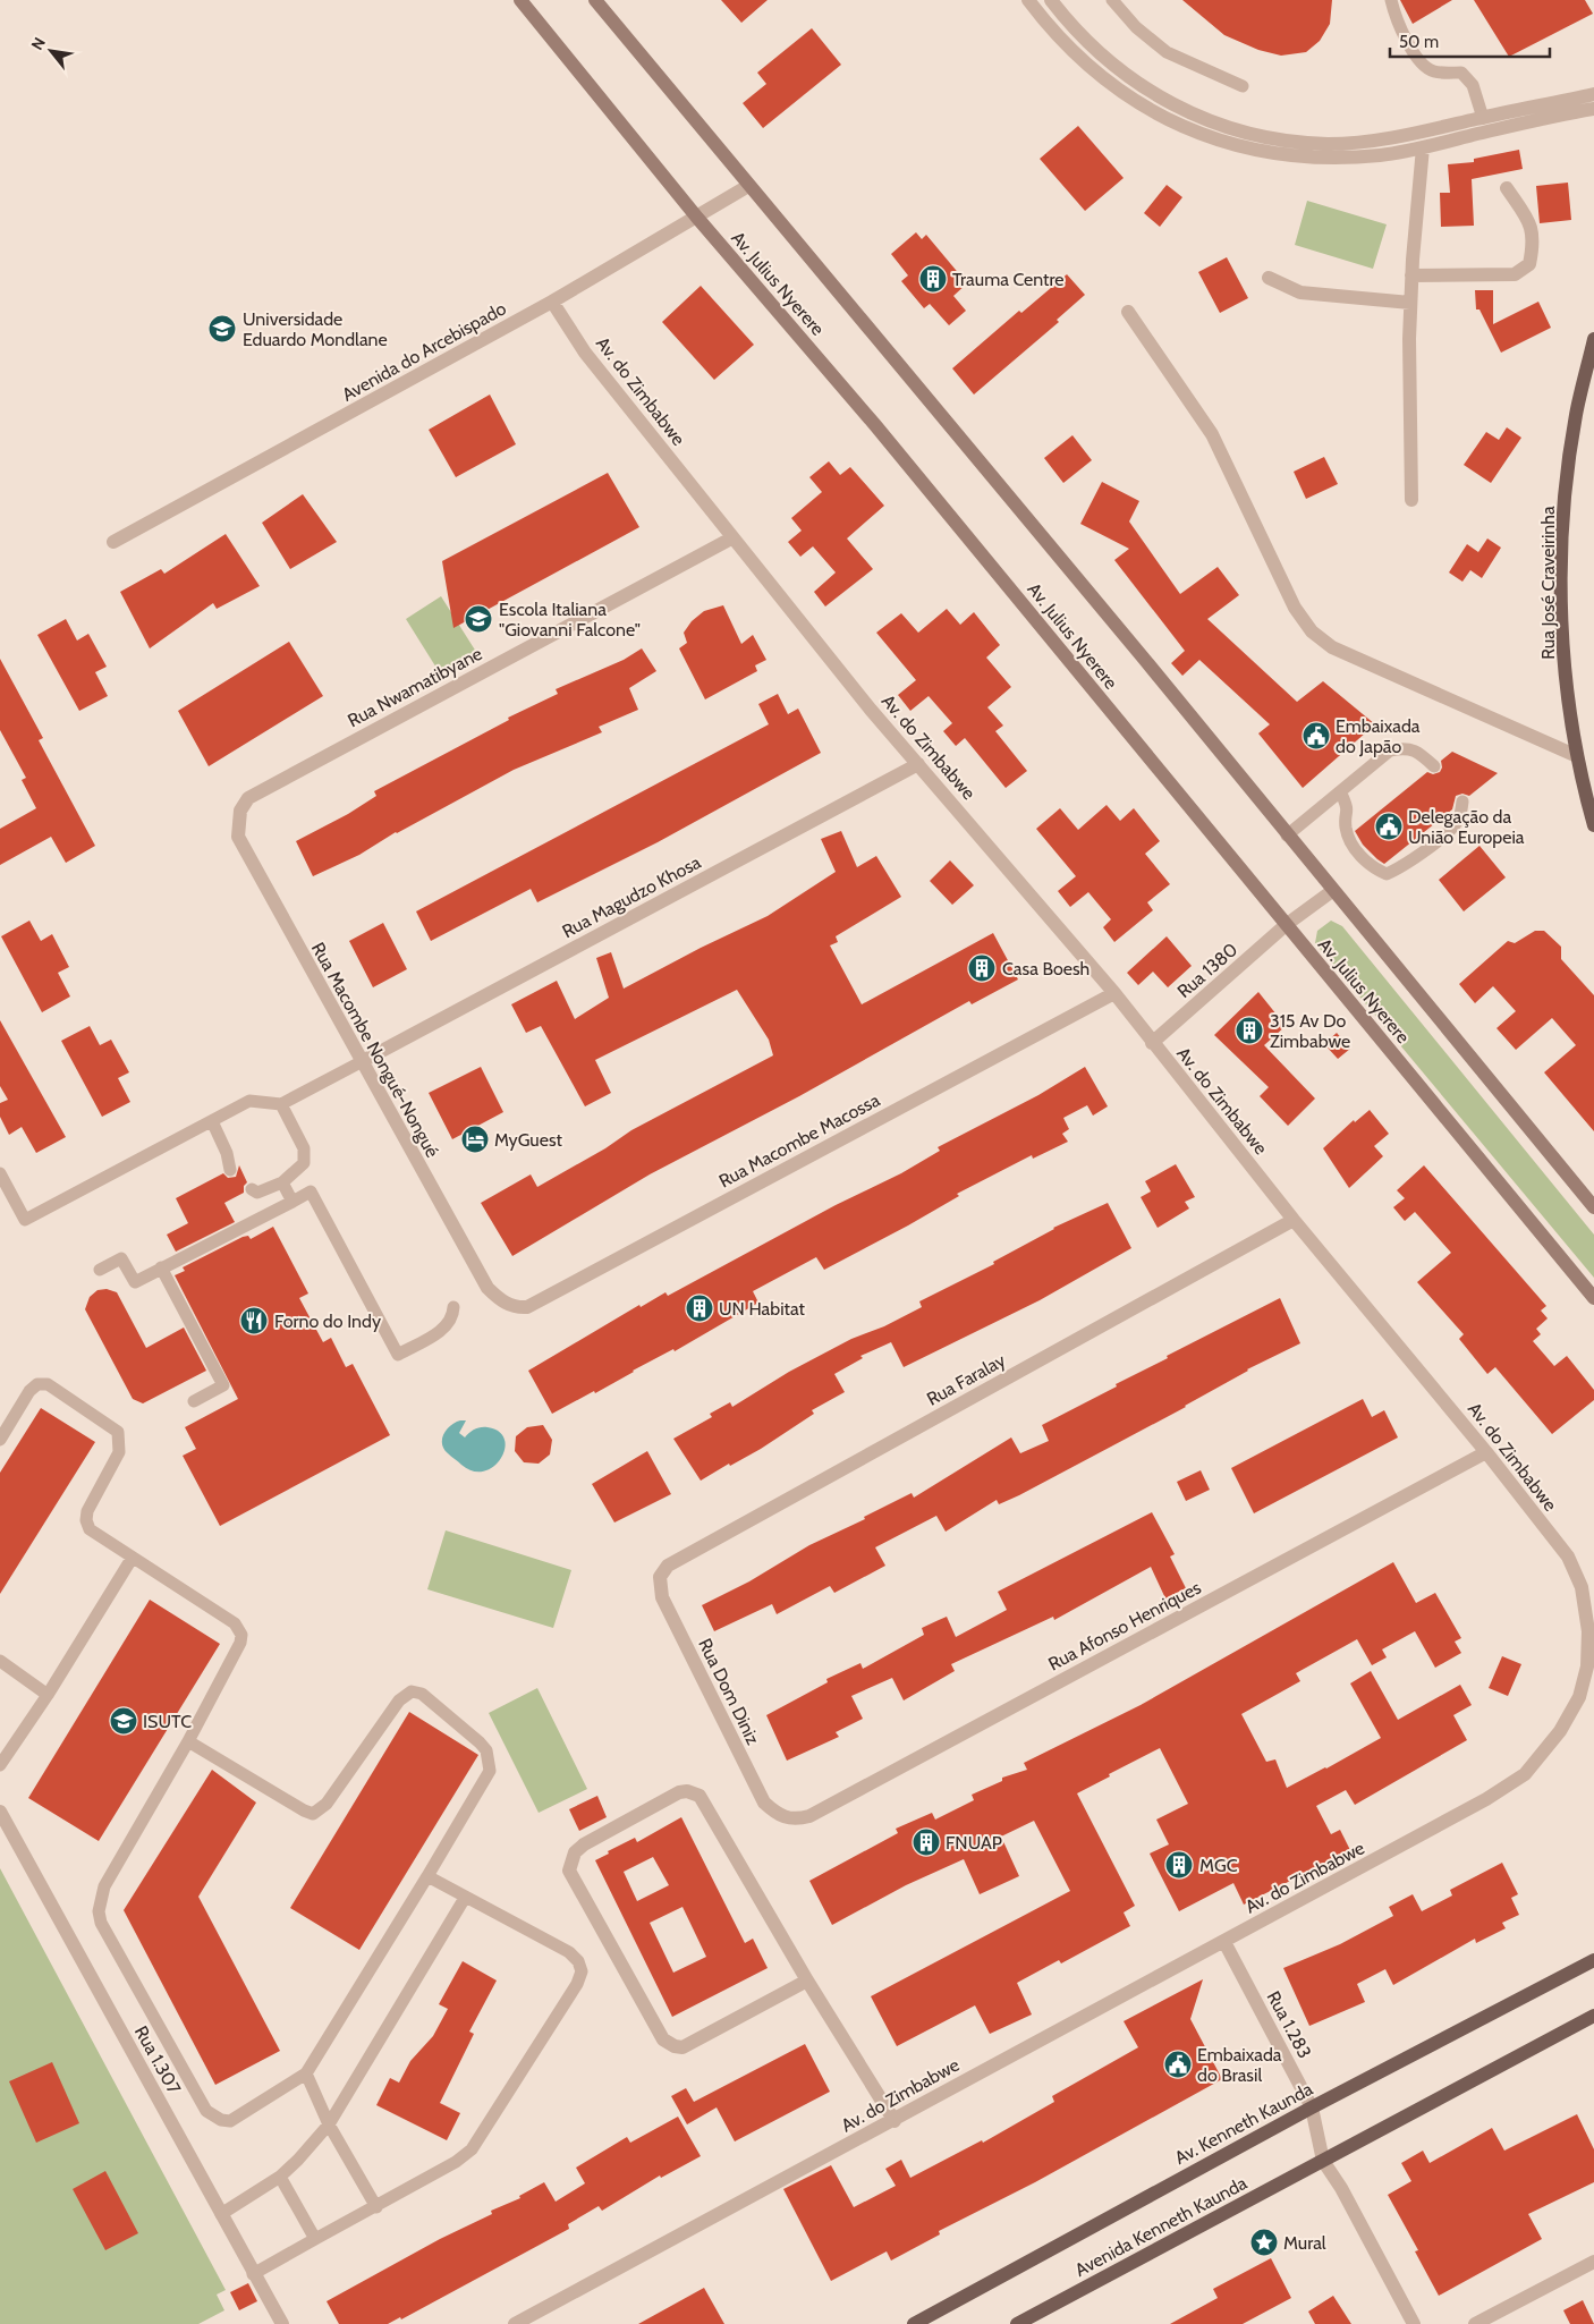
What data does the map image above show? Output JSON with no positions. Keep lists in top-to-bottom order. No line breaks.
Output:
{"streets":{"main road":["Av. Julius Nyerere","Rua José Craveirinha","Av. Kenneth Kaunda","Avenida Kenneth Kaunda"],"street":["Avenida do Arcebispado","Av. do Zimbabwe","Rua Nwamatibyane","Rua Magudzo Khosa","Rua 1380","Rua Macombe Nongué-Nongué","Rua Macombe Macossa","Rua Faralay","Rua Afonso Henriques","Rua Dom Diniz","Rua 1.283","Rua 1.307"]},"crossings":[["Av. Julius Nyerere","Avenida do Arcebispado"],["Av. Julius Nyerere","Rua 1380"],["Avenida do Arcebispado","Av. do Zimbabwe"],["Av. do Zimbabwe","Rua Nwamatibyane"],["Av. do Zimbabwe","Rua Magudzo Khosa"],["Av. do Zimbabwe","Rua 1380"],["Av. do Zimbabwe","Rua Macombe Macossa"],["Av. do Zimbabwe","Rua Faralay"],["Av. do Zimbabwe","Rua Afonso Henriques"],["Av. do Zimbabwe","Rua 1.283"],["Rua Nwamatibyane","Rua Macombe Nongué-Nongué"],["Rua Magudzo Khosa","Rua Macombe Nongué-Nongué"],["Rua Macombe Nongué-Nongué","Rua Macombe Macossa"],["Rua Faralay","Rua Dom Diniz"],["Rua Afonso Henriques","Rua Dom Diniz"],["Rua 1.283","Av. Kenneth Kaunda"],["Rua 1.283","Avenida Kenneth Kaunda"]],"places":{"building":["Trauma Centre","Casa Boesh","315 Av Do Zimbabwe","UN Habitat","FNUAP","MGC"],"school or university":["Universidade Eduardo Mondlane","Escola Italiana \"Giovanni Falcone\"","ISUTC"],"public building":["Embaixada do Japão","Delegação da União Europeia","Embaixada do Brasil"],"hotel":["MyGuest"],"restaurant":["Forno do Indy"],"place":["Mural"]},"scale_bar":"50 m","north":"top left"}
